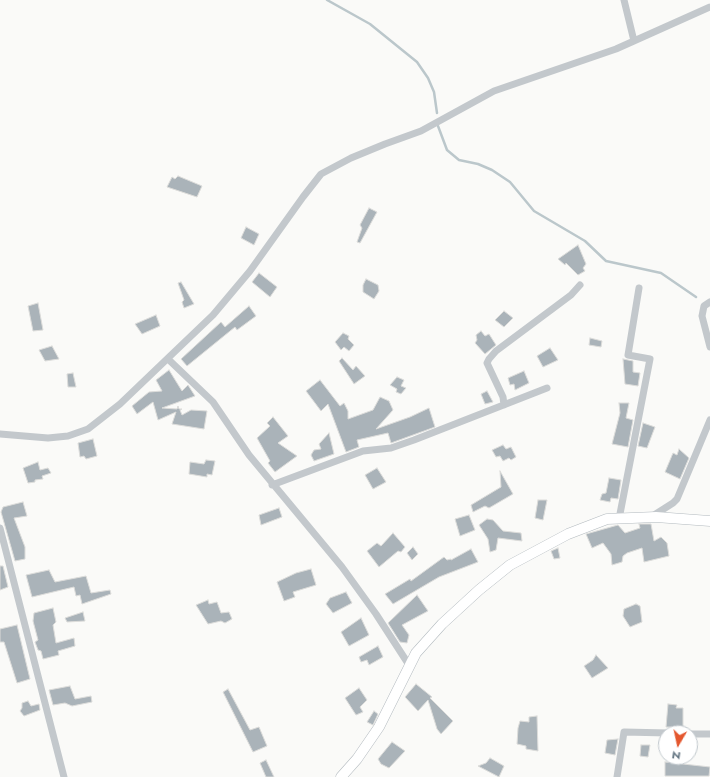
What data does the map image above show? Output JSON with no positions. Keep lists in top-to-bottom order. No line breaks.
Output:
{"north":"bottom"}
